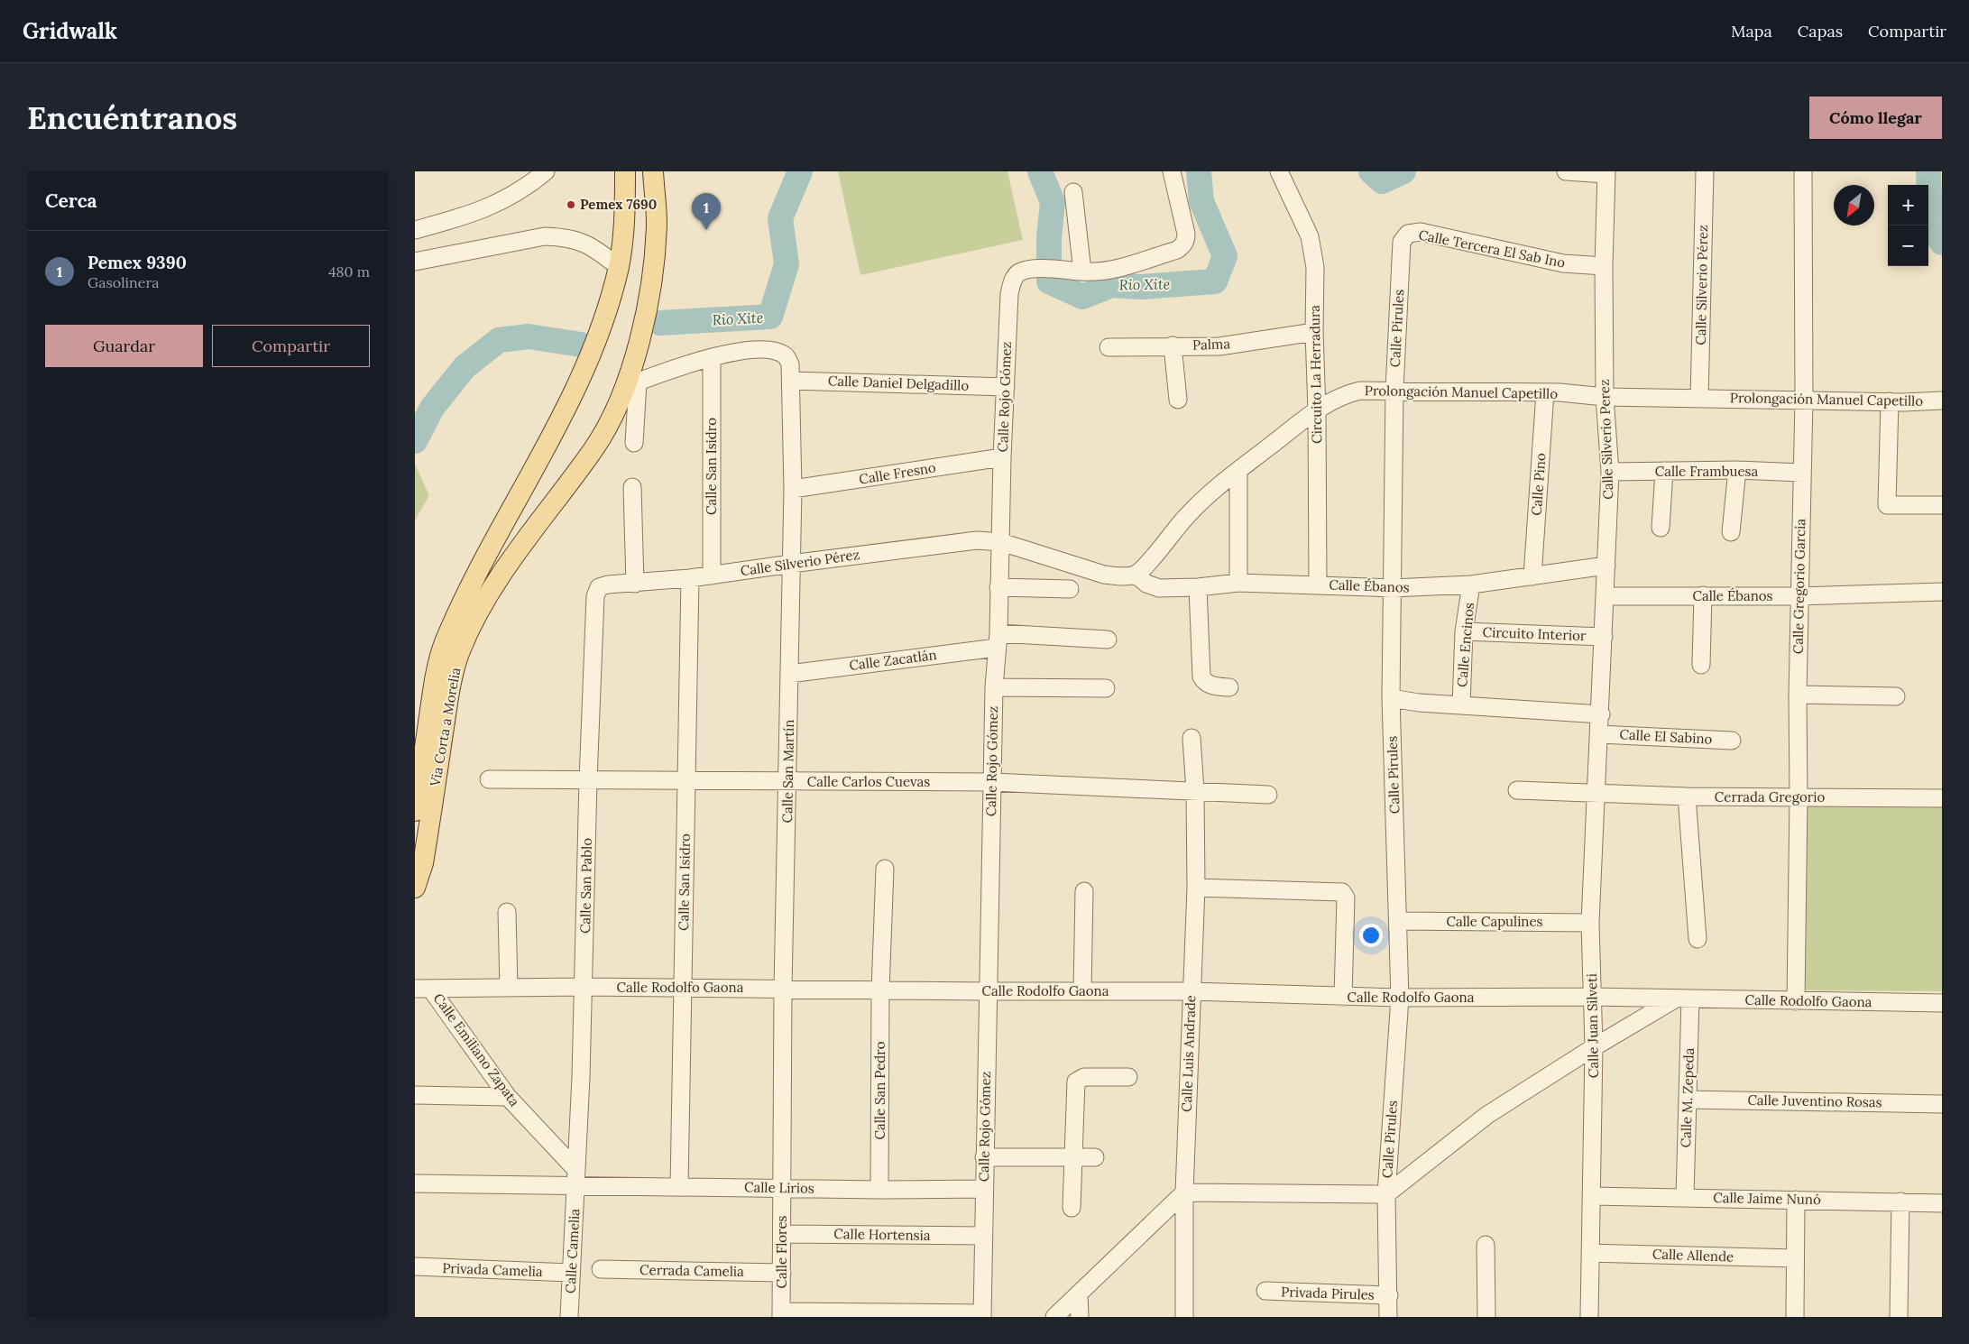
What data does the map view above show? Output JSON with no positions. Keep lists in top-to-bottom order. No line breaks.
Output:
{"streets":{"main road":["Via Corta a Morelia"],"street":["Calle Tercera El Sab Ino","Calle Silverio Pérez","Calle Pirules","Palma","Circuito La Herradura","Calle Daniel Delgadillo","Prolongación Manuel Capetillo","Calle Rojo Gómez","Calle Silverio Perez","Calle San Isidro","Calle Frambuesa","Calle Fresno","Calle Pino","Calle Ébanos","Calle Gregorio García","Circuito Interior","Calle Encinos","Calle Zacatlán","Calle El Sabino","Calle San Martín","Calle Carlos Cuevas","Cerrada Gregorio","Calle San Pablo","Calle Capulines","Calle Rodolfo Gaona","Calle Juan Silveti","Calle Emiliano Zapata","Calle Luis Andrade","Calle San Pedro","Calle M. Zepeda","Calle Juventino Rosas","Calle Lirios","Calle Jaime Nunó","Calle Hortensia","Calle Camelia","Calle Flores","Calle Allende","Privada Camelia","Cerrada Camelia","Privada Pirules"]},"crossings":[["Calle Tercera El Sab Ino","Calle Pirules"],["Calle Tercera El Sab Ino","Calle Silverio Perez"],["Calle Silverio Pérez","Prolongación Manuel Capetillo"],["Calle Silverio Pérez","Calle Rojo Gómez"],["Calle Silverio Pérez","Calle San Isidro"],["Calle Silverio Pérez","Calle San Martín"],["Calle Silverio Pérez","Calle San Pablo"],["Calle Pirules","Prolongación Manuel Capetillo"],["Calle Pirules","Calle Ébanos"],["Calle Pirules","Calle Capulines"],["Calle Pirules","Calle Rodolfo Gaona"],["Calle Pirules","Privada Pirules"],["Palma","Circuito La Herradura"],["Circuito La Herradura","Prolongación Manuel Capetillo"],["Circuito La Herradura","Calle Ébanos"],["Calle Daniel Delgadillo","Calle Rojo Gómez"],["Calle Daniel Delgadillo","Calle San Martín"],["Prolongación Manuel Capetillo","Calle Silverio Perez"],["Prolongación Manuel Capetillo","Calle Pino"],["Prolongación Manuel Capetillo","Calle Ébanos"],["Prolongación Manuel Capetillo","Calle Gregorio García"],["Calle Rojo Gómez","Calle Fresno"],["Calle Rojo Gómez","Calle Zacatlán"],["Calle Rojo Gómez","Calle Carlos Cuevas"],["Calle Rojo Gómez","Calle Rodolfo Gaona"],["Calle Rojo Gómez","Calle Lirios"],["Calle Rojo Gómez","Calle Hortensia"],["Calle Silverio Perez","Calle Frambuesa"],["Calle Silverio Perez","Calle Ébanos"],["Calle Silverio Perez","Circuito Interior"],["Calle Silverio Perez","Calle El Sabino"],["Calle Silverio Perez","Calle Juan Silveti"],["Calle San Isidro","Calle San Martín"],["Calle San Isidro","Calle Carlos Cuevas"],["Calle San Isidro","Calle Rodolfo Gaona"],["Calle San Isidro","Calle Lirios"],["Calle Frambuesa","Calle Gregorio García"],["Calle Fresno","Calle San Martín"],["Calle Pino","Calle Ébanos"],["Calle Ébanos","Calle Gregorio García"],["Calle Ébanos","Calle Encinos"],["Calle Gregorio García","Cerrada Gregorio"],["Calle Gregorio García","Calle Rodolfo Gaona"],["Circuito Interior","Calle Encinos"],["Calle Zacatlán","Calle San Martín"],["Calle El Sabino","Calle Juan Silveti"],["Calle San Martín","Calle Carlos Cuevas"],["Calle San Martín","Calle Rodolfo Gaona"],["Calle San Martín","Calle Lirios"],["Calle San Martín","Calle Flores"],["Calle Carlos Cuevas","Calle San Pablo"],["Calle Carlos Cuevas","Calle Luis Andrade"],["Cerrada Gregorio","Calle Juan Silveti"],["Calle San Pablo","Calle Rodolfo Gaona"],["Calle San Pablo","Calle Emiliano Zapata"],["Calle San Pablo","Calle Lirios"],["Calle San Pablo","Calle Camelia"],["Calle Capulines","Calle Juan Silveti"],["Calle Rodolfo Gaona","Calle Juan Silveti"],["Calle Rodolfo Gaona","Calle Emiliano Zapata"],["Calle Rodolfo Gaona","Calle Luis Andrade"],["Calle Rodolfo Gaona","Calle San Pedro"],["Calle Rodolfo Gaona","Calle M. Zepeda"],["Calle Juan Silveti","Calle Jaime Nunó"],["Calle Juan Silveti","Calle Allende"],["Calle Emiliano Zapata","Calle Lirios"],["Calle Emiliano Zapata","Calle Camelia"],["Calle San Pedro","Calle Lirios"],["Calle M. Zepeda","Calle Juventino Rosas"],["Calle M. Zepeda","Calle Jaime Nunó"],["Calle Lirios","Calle Camelia"],["Calle Lirios","Calle Flores"],["Calle Hortensia","Calle Flores"],["Calle Camelia","Privada Camelia"],["Calle Flores","Cerrada Camelia"]],"water":["Rio Xite"],"places":["Pemex 7690"],"north":"bottom left","page":{"header":"Gridwalk","nav":["Mapa","Capas","Compartir"],"buttons":["Cómo llegar",["Guardar","Compartir"]],"title":"Encuéntranos","heading":"Cerca","map_buttons":["+","−"],"pins":"1","list":[{"mark":"1","name":"Pemex 9390","note":"Gasolinera","value":"480 m"}]}}
